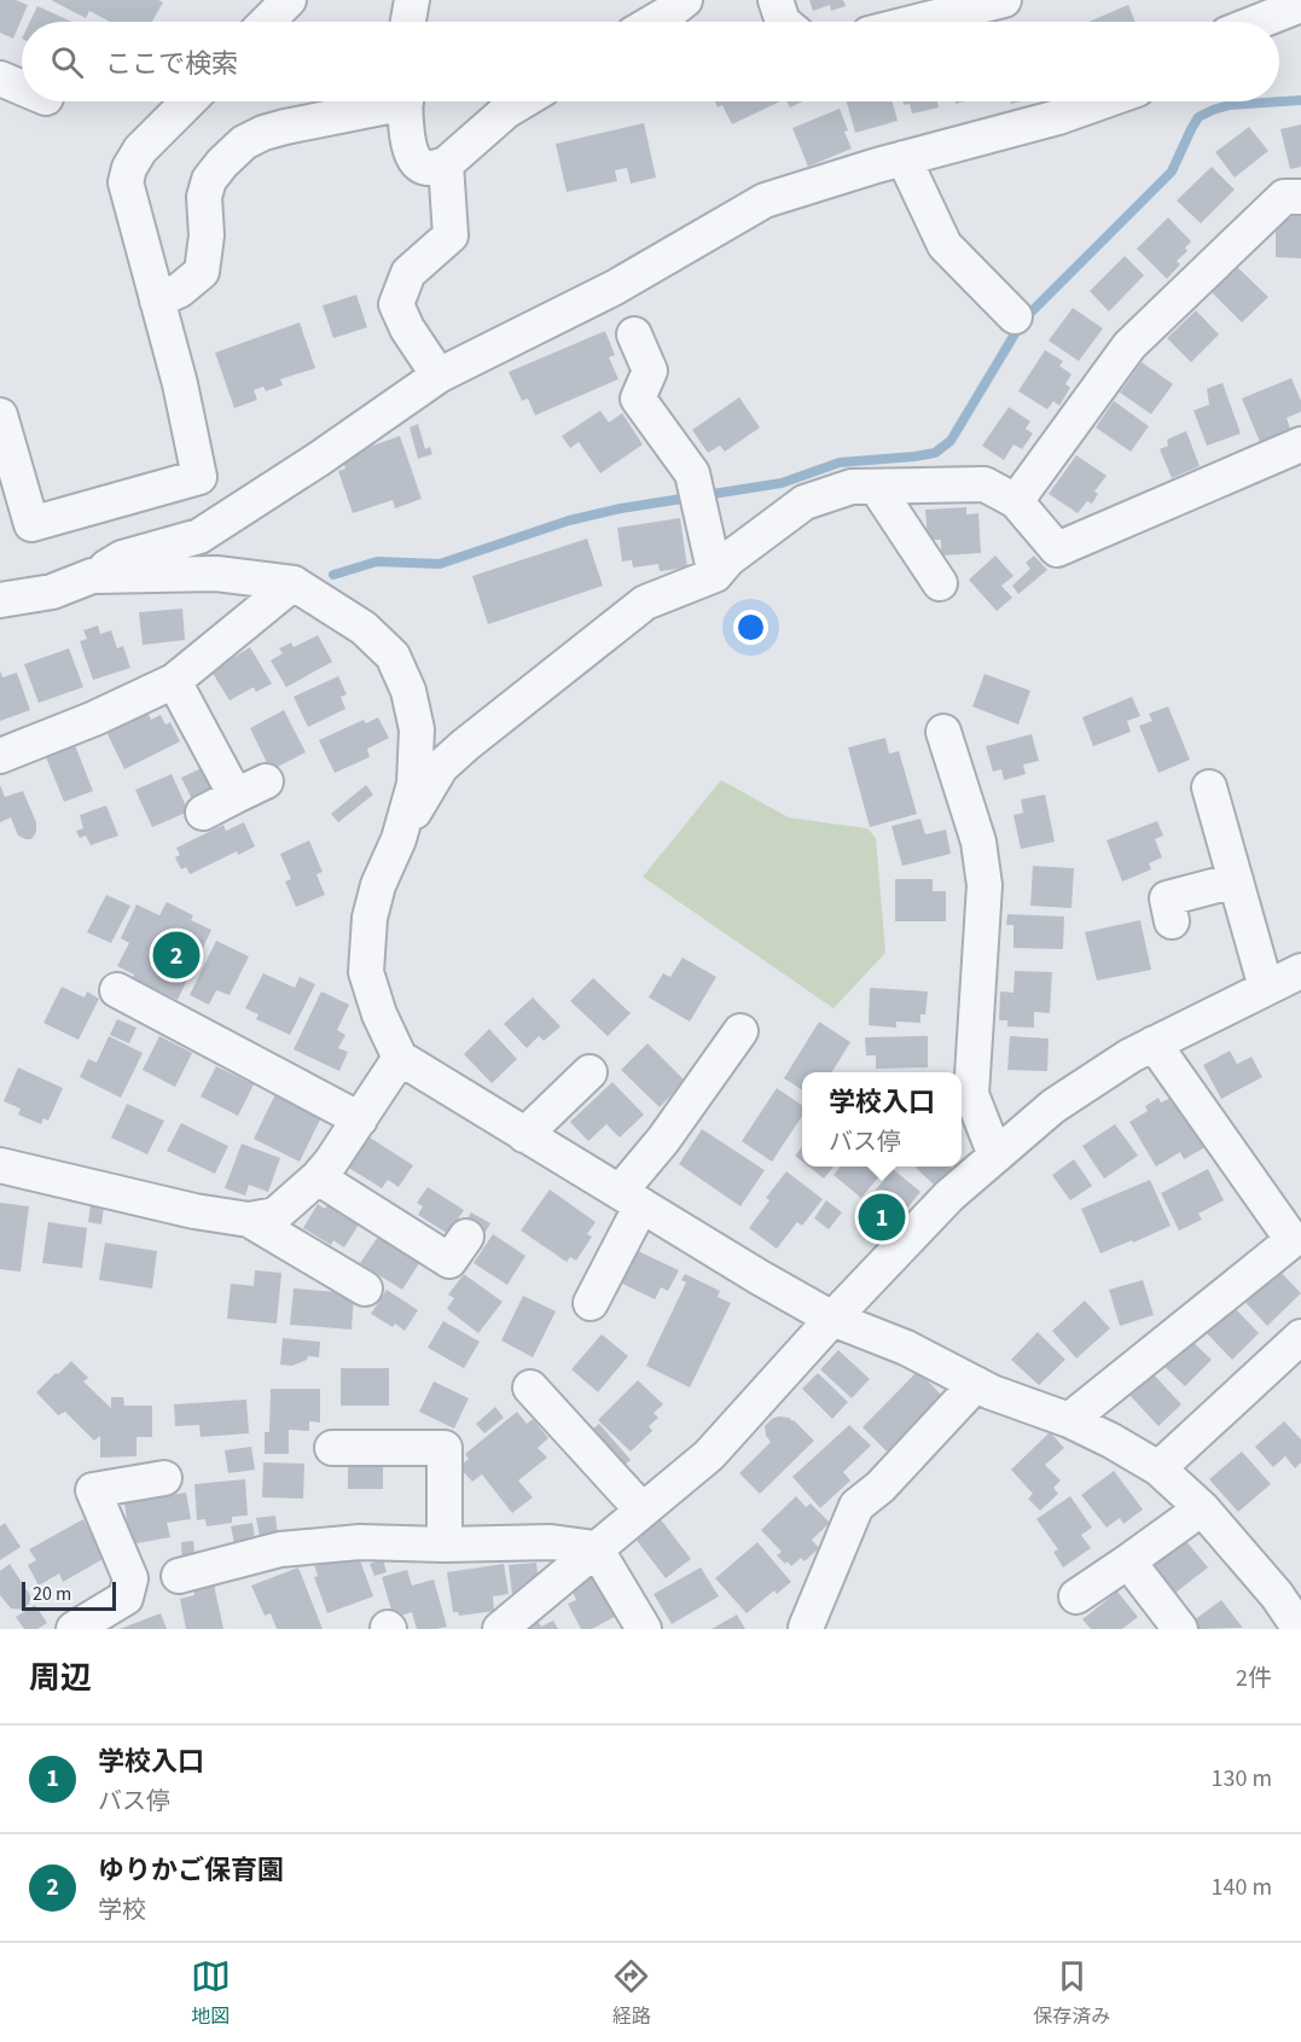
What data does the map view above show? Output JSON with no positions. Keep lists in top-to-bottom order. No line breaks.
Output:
{"scale_bar":"20 m","page":{"search":"ここで検索","pins":["2","1"],"popup":["学校入口","バス停"],"scale":"20 m","heading":["周辺","2件"],"list":[{"mark":"1","name":"学校入口","note":"バス停","value":"130 m"},{"mark":"2","name":"ゆりかご保育園","note":"学校","value":"140 m"}],"nav":["地図","経路","保存済み"]}}
